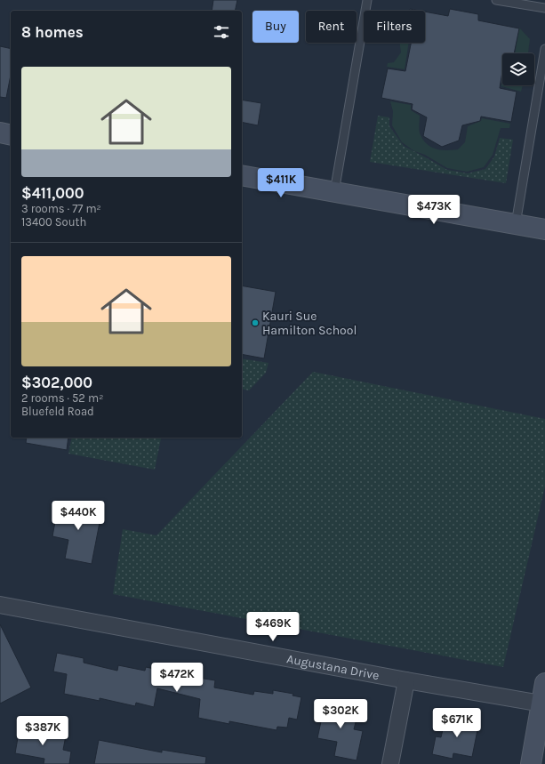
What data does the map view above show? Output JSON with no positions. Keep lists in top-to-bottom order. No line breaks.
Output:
{"streets":{"street":["Augustana Drive"]},"places":["Kauri Sue Hamilton School"],"page":{"chip":["Buy","Rent","Filters"],"heading":"8 homes","list":[{"name":"$411,000","note":"3 rooms · 77 m² · 13400 South"},{"name":"$302,000","note":"2 rooms · 52 m² · Bluefeld Road"}],"price":["$411K","$473K","$440K","$469K","$472K","$302K","$671K","$387K"]}}
